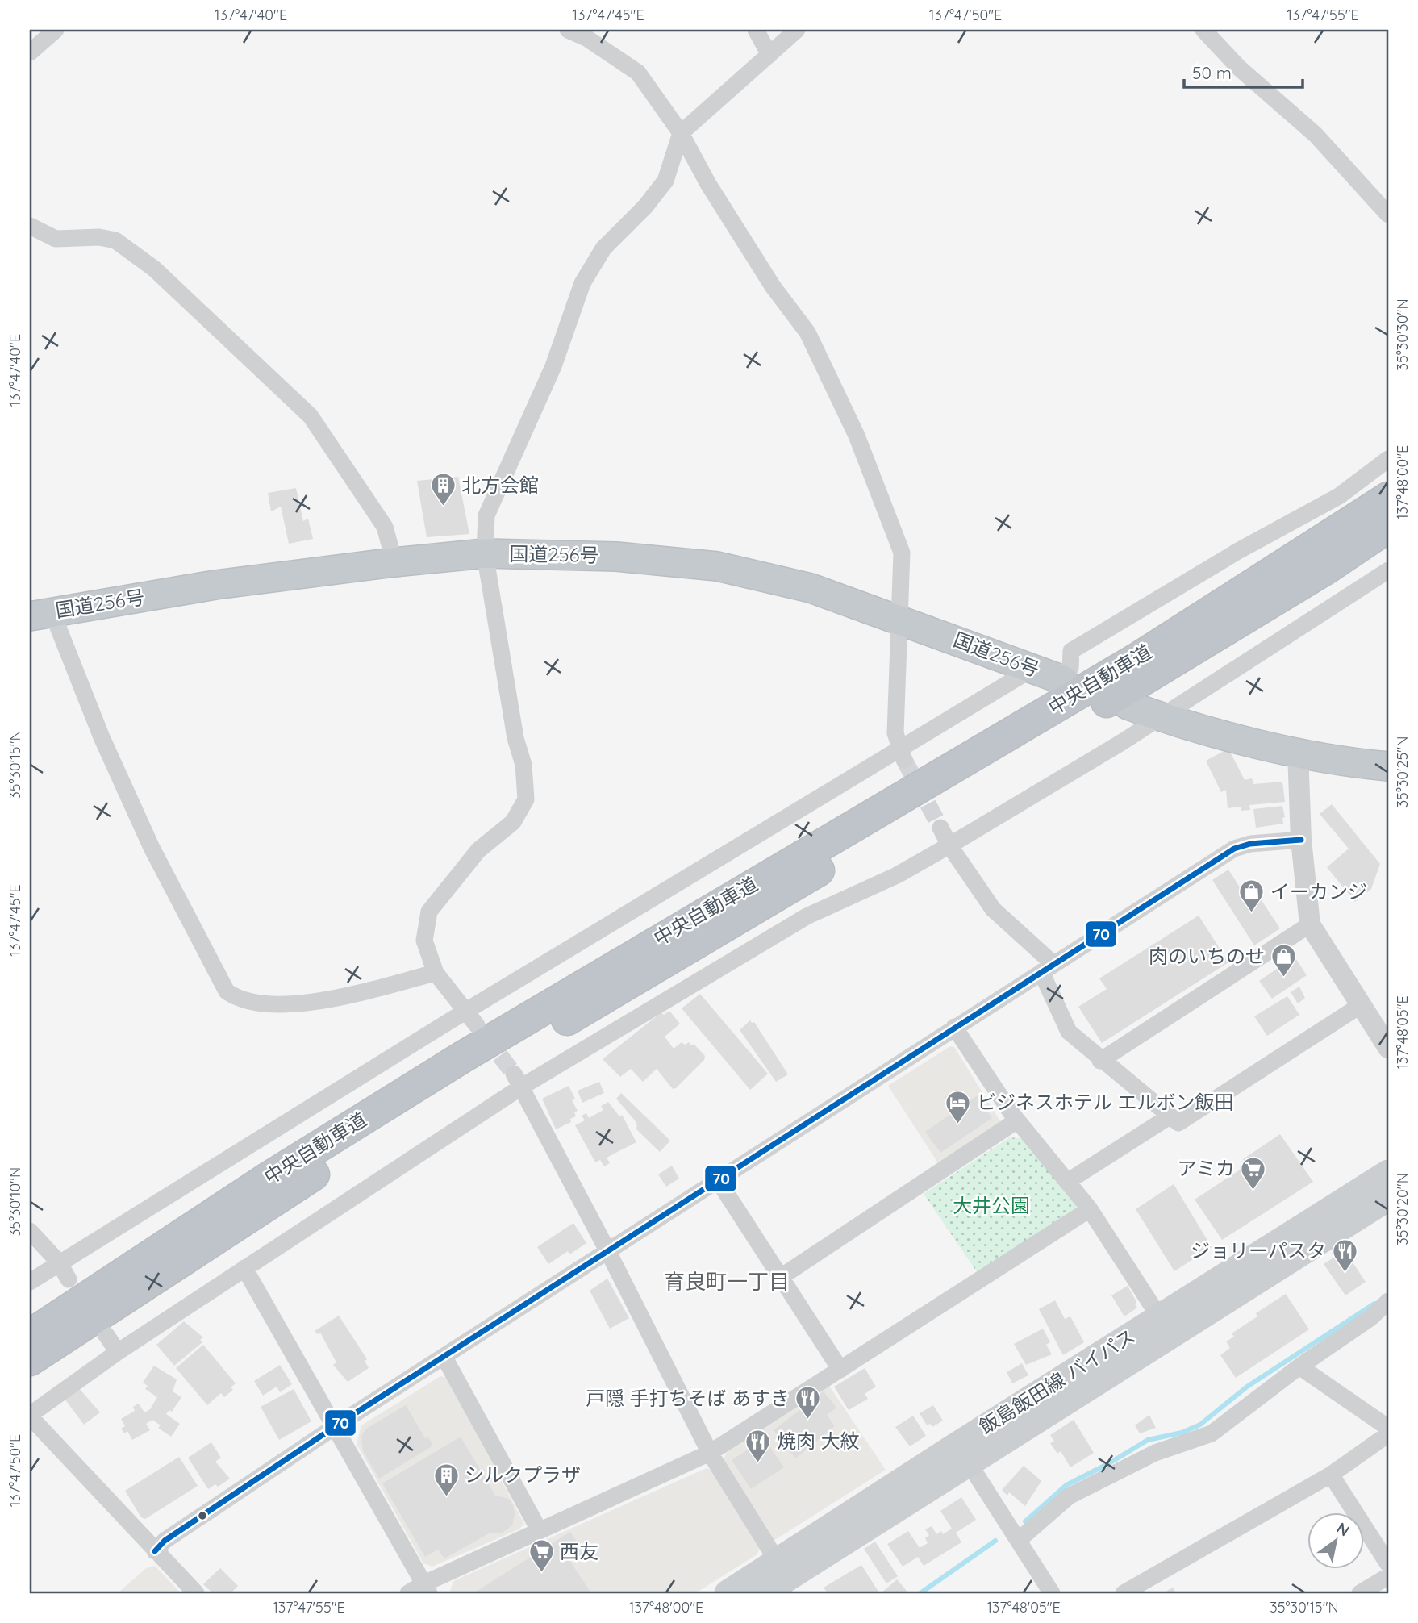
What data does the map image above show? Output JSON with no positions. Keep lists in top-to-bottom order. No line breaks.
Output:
{"streets":{"highway":["国道256号","中央自動車道"],"main road":["飯島飯田線 バイパス"]},"districts":["育良町一丁目"],"parks":["大井公園"],"places":{"building":["北方会館","シルクプラザ"],"shop":["イーカンジ","肉のいちのせ"],"hotel":["ビジネスホテル エルボン飯田"],"supermarket":["アミカ","西友"],"restaurant":["ジョリーパスタ","戸隠 手打ちそば あすき","焼肉 大紋"]},"lines":["transit line 70"],"scale_bar":"50 m","north":"top right","coordinates":["137°47'40\"E","137°47'45\"E","137°47'50\"E","137°47'55\"E","35°30'30\"N","137°48'00\"E","35°30'15\"N","35°30'25\"N","137°48'05\"E","35°30'10\"N","35°30'20\"N"]}
